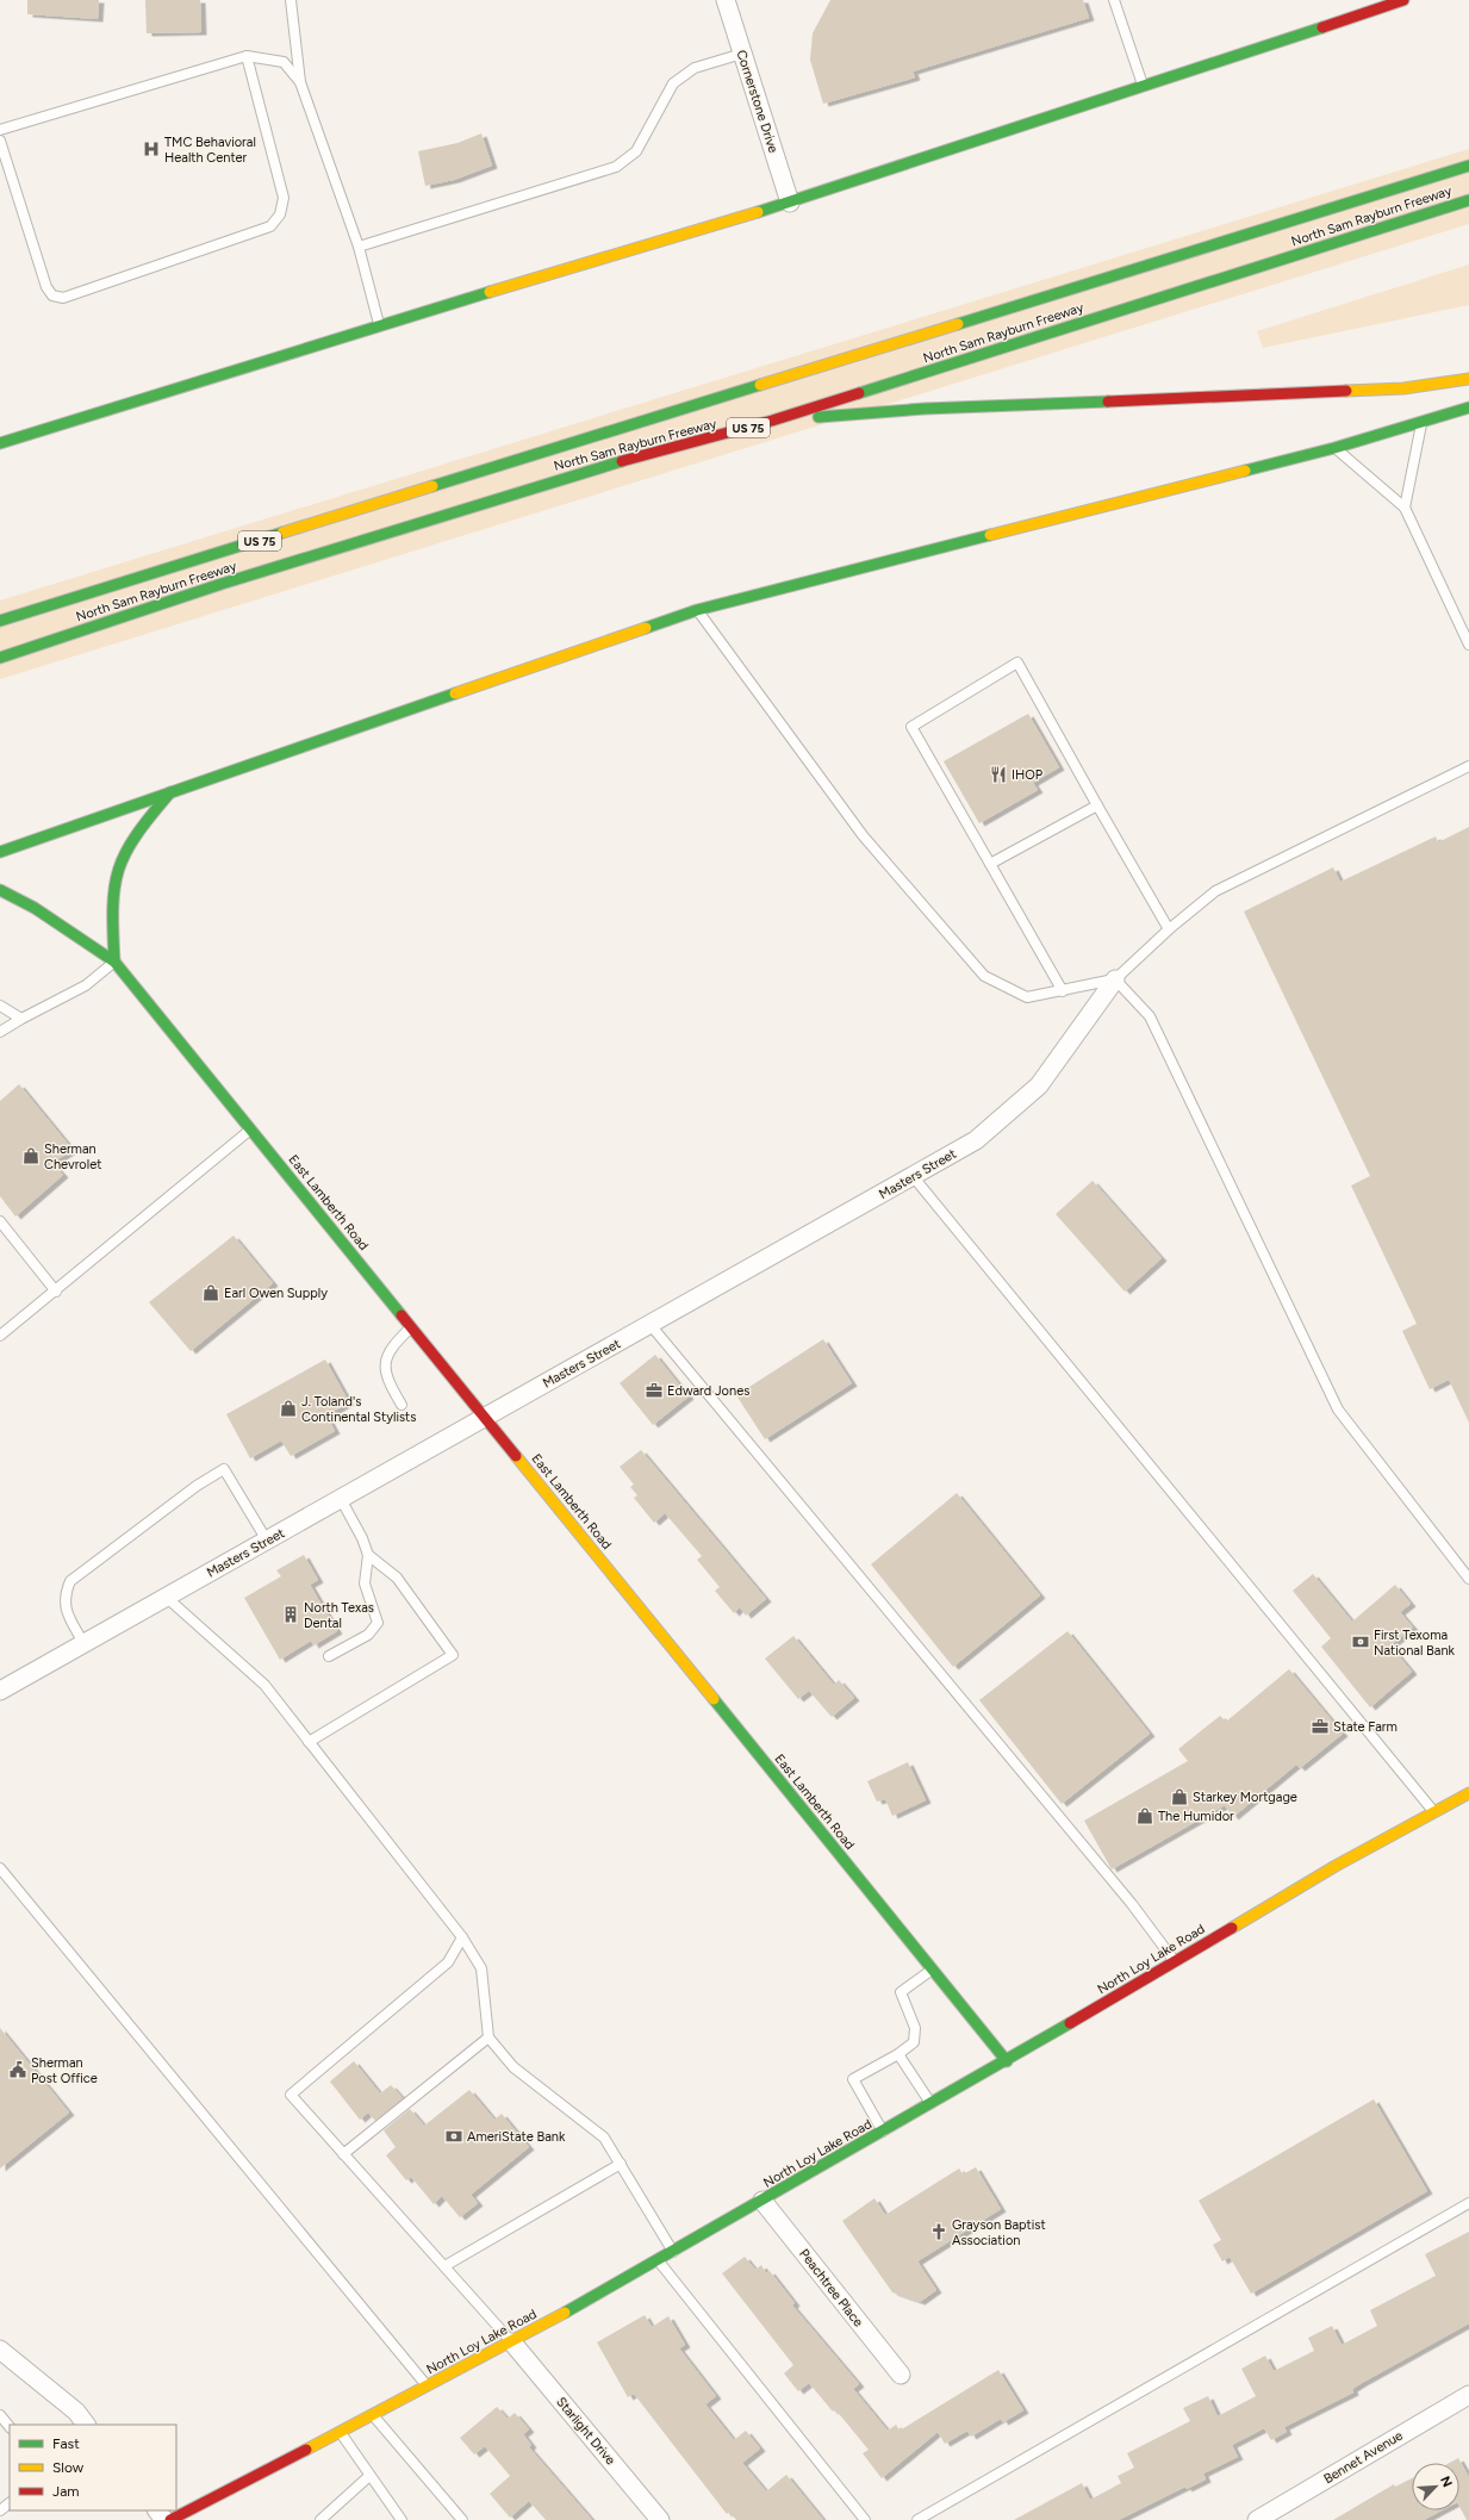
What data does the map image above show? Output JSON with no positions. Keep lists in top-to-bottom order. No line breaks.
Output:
{"streets":{"main road":["North Sam Rayburn Freeway","US 75","East Lamberth Road","North Loy Lake Road"],"street":["Cornerstone Drive","Masters Street","Peachtree Place","Starlight Drive","Bennet Avenue"]},"crossings":[["Masters Street","East Lamberth Road"],["East Lamberth Road","North Loy Lake Road"],["North Loy Lake Road","Peachtree Place"],["North Loy Lake Road","Starlight Drive"]],"places":{"hospital":["TMC Behavioral Health Center"],"restaurant":["IHOP"],"shop":["Sherman Chevrolet","Earl Owen Supply","J. Toland's Continental Stylists","Starkey Mortgage","The Humidor"],"office":["Edward Jones","State Farm"],"building":["North Texas Dental"],"bank":["First Texoma National Bank","AmeriState Bank"],"public building":["Sherman Post Office"],"church":["Grayson Baptist Association"]},"legend":["Fast","Slow","Jam"],"north":"top right"}
